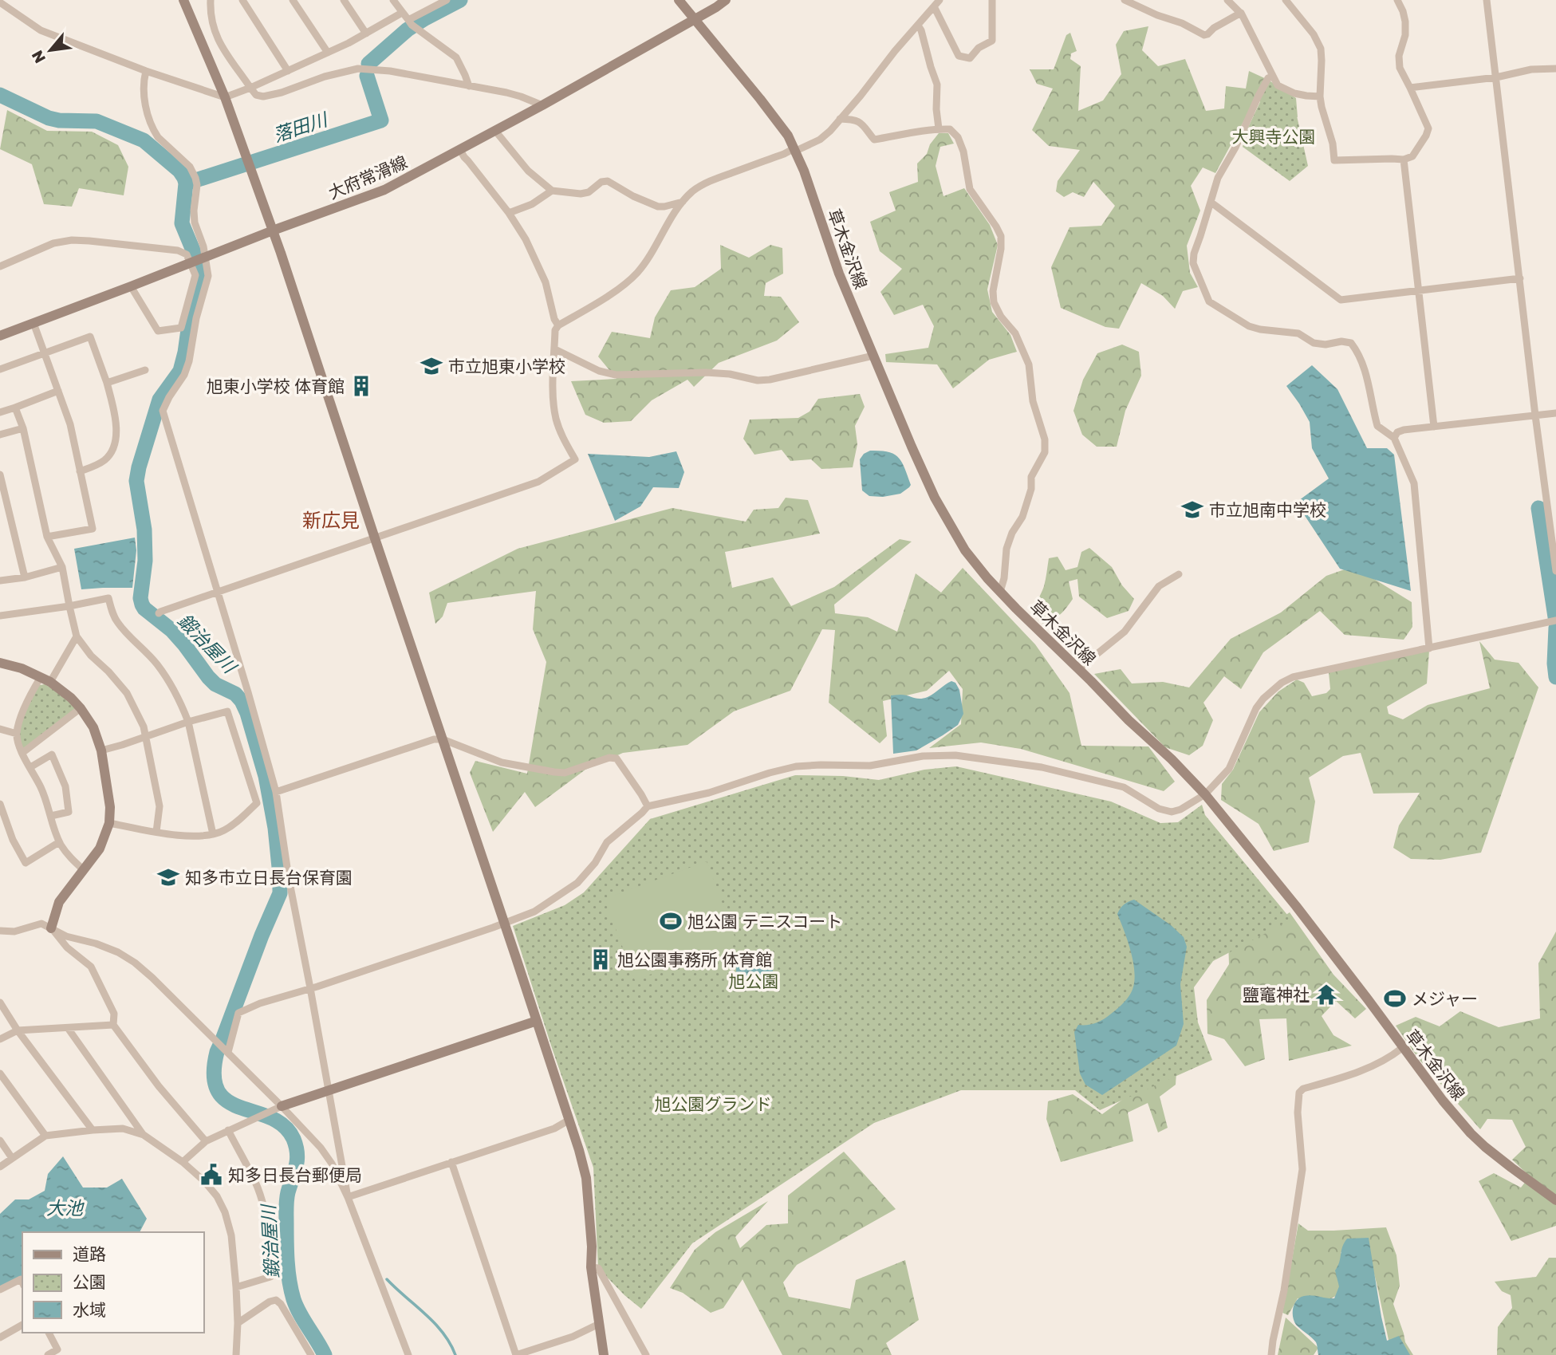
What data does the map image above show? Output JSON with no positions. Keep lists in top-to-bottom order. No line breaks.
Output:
{"streets":{"main road":["大府常滑線","草木金沢線"]},"crossings":[["大府常滑線","草木金沢線"]],"districts":["新広見"],"water":["落田川","鍛治屋川","大池"],"parks":["大興寺公園","旭公園","旭公園グランド"],"places":{"school or university":["市立旭東小学校","市立旭南中学校","知多市立日長台保育園"],"building":["旭東小学校 体育館","旭公園事務所 体育館"],"sports":["旭公園 テニスコート","メジャー"],"temple":["鹽竈神社"],"public building":["知多日長台郵便局"]},"legend":["道路","公園","水域"],"north":"bottom left"}
